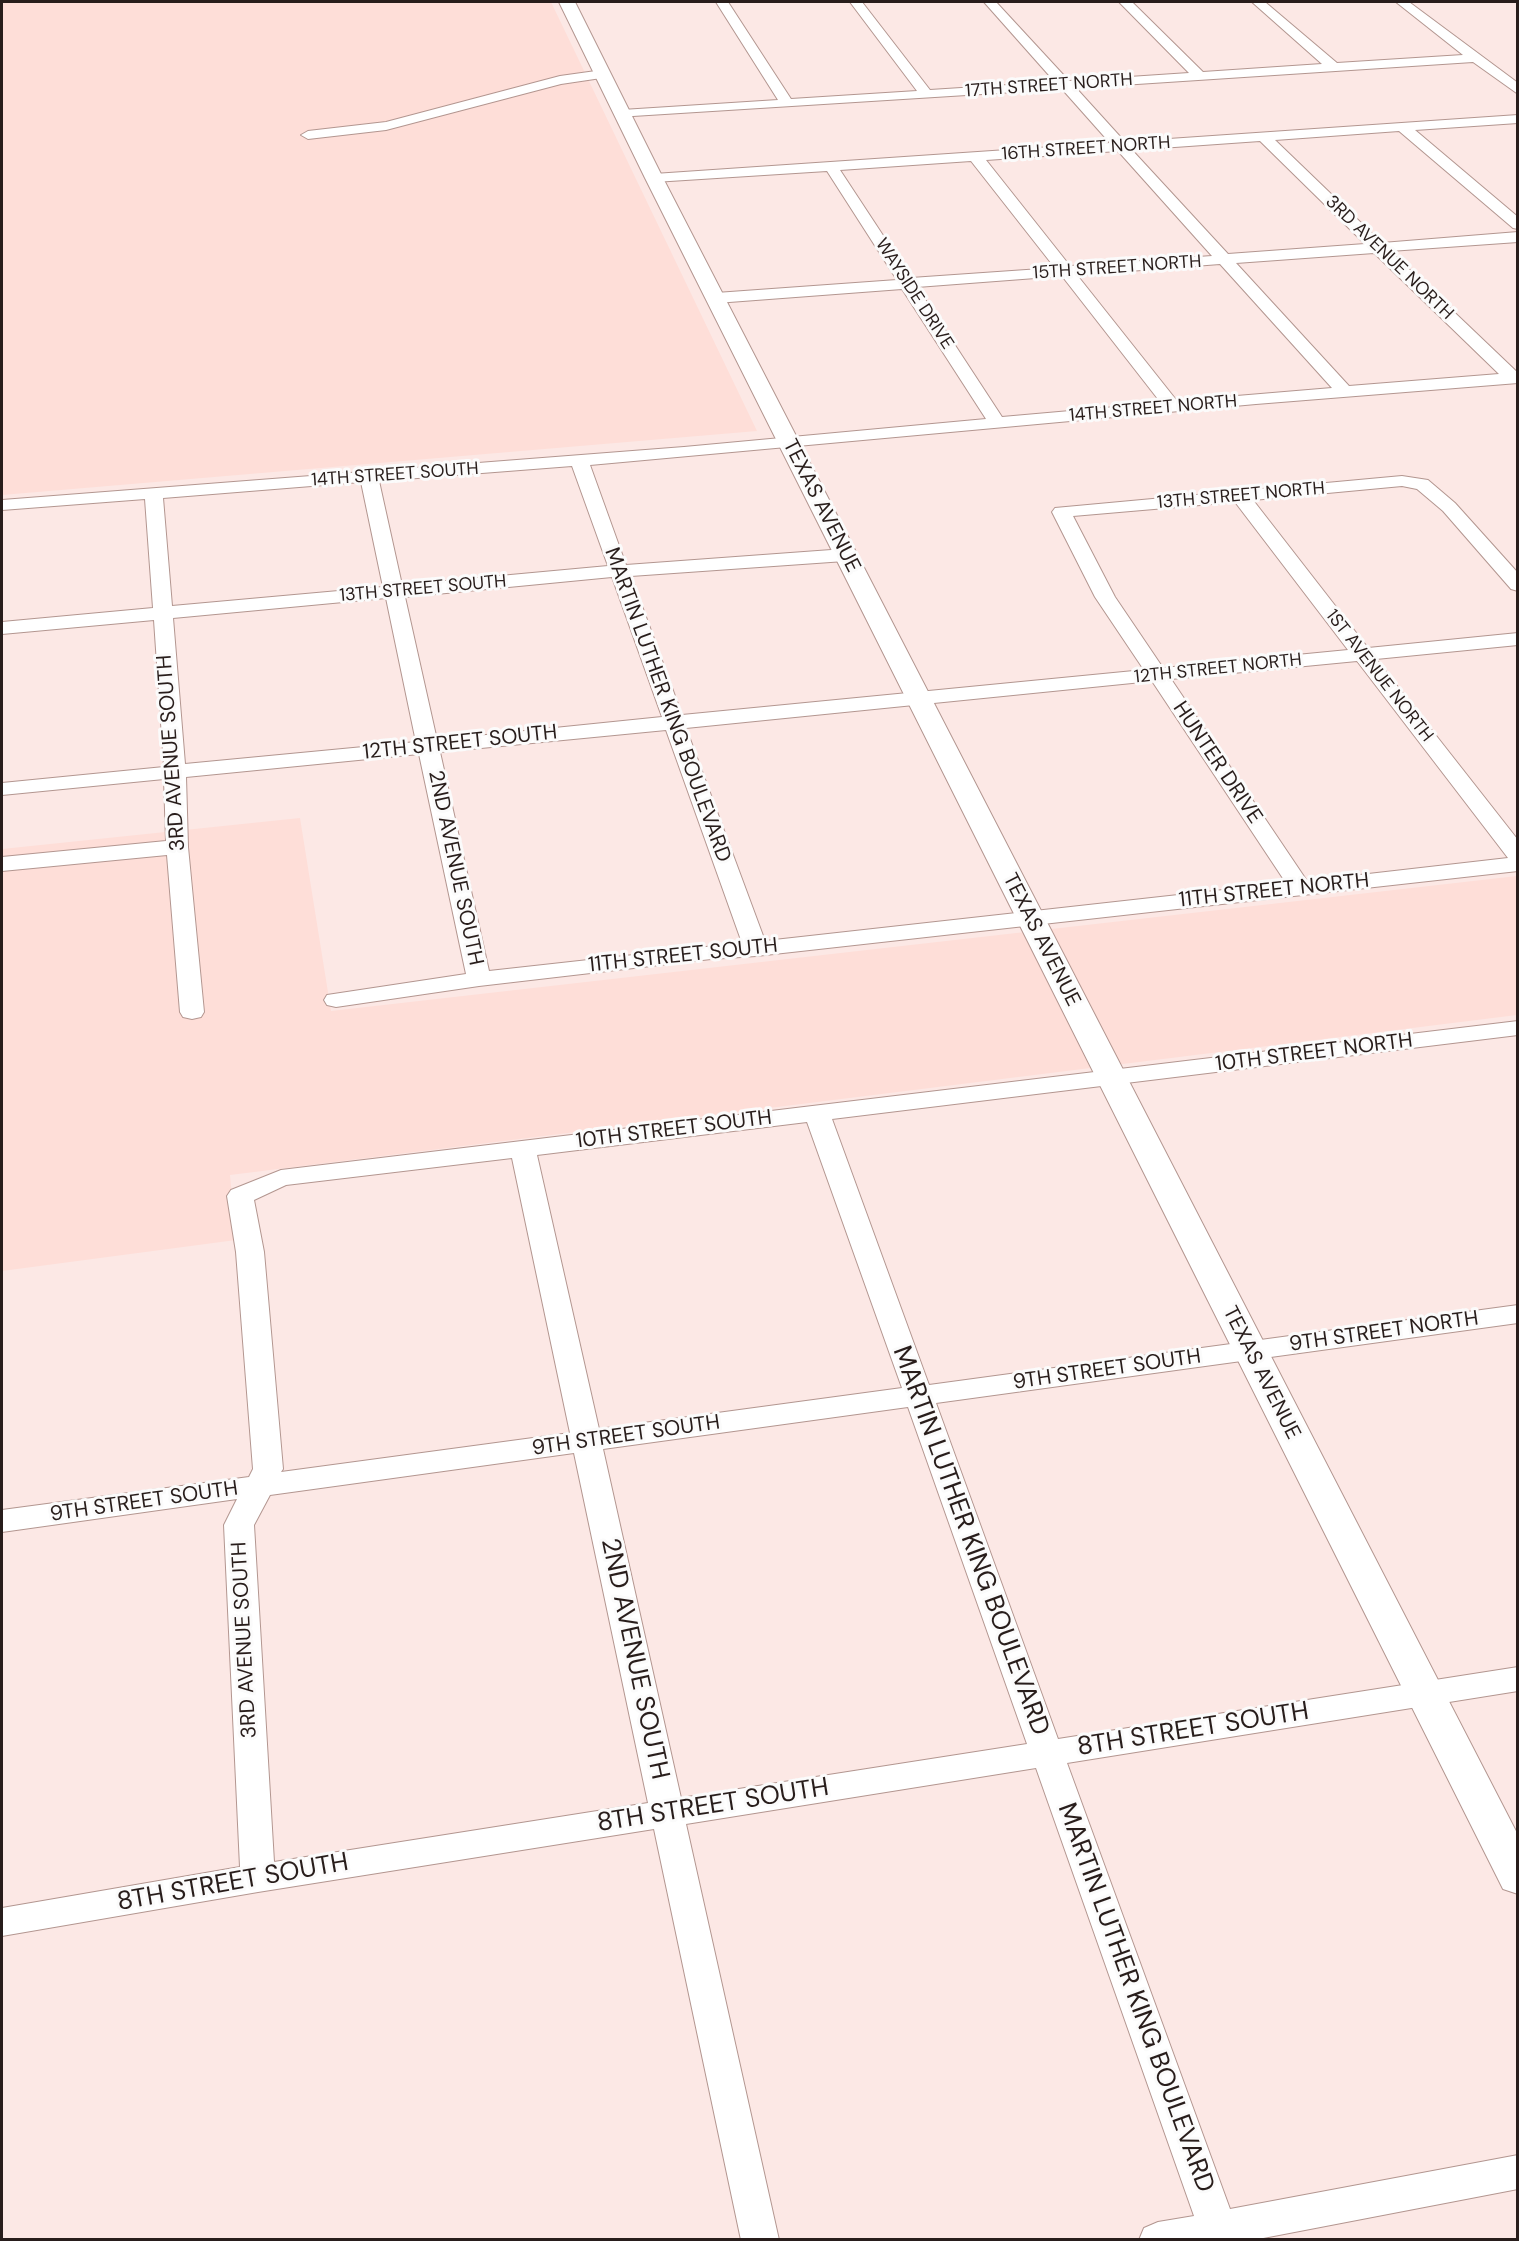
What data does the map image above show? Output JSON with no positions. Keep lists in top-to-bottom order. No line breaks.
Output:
{"streets":{"main road":["TEXAS AVENUE"],"street":["17TH STREET NORTH","16TH STREET NORTH","3RD AVENUE NORTH","15TH STREET NORTH","WAYSIDE DRIVE","14TH STREET NORTH","14TH STREET SOUTH","13TH STREET NORTH","13TH STREET SOUTH","12TH STREET NORTH","1ST AVENUE NORTH","MARTIN LUTHER KING BOULEVARD","12TH STREET SOUTH","3RD AVENUE SOUTH","HUNTER DRIVE","2ND AVENUE SOUTH","11TH STREET NORTH","11TH STREET SOUTH","10TH STREET NORTH","10TH STREET SOUTH","9TH STREET NORTH","9TH STREET SOUTH","8TH STREET SOUTH"]},"crossings":[["17TH STREET NORTH","TEXAS AVENUE"],["16TH STREET NORTH","3RD AVENUE NORTH"],["16TH STREET NORTH","WAYSIDE DRIVE"],["16TH STREET NORTH","TEXAS AVENUE"],["3RD AVENUE NORTH","15TH STREET NORTH"],["3RD AVENUE NORTH","14TH STREET NORTH"],["15TH STREET NORTH","WAYSIDE DRIVE"],["15TH STREET NORTH","TEXAS AVENUE"],["WAYSIDE DRIVE","14TH STREET NORTH"],["14TH STREET NORTH","14TH STREET SOUTH"],["14TH STREET NORTH","TEXAS AVENUE"],["14TH STREET SOUTH","TEXAS AVENUE"],["14TH STREET SOUTH","MARTIN LUTHER KING BOULEVARD"],["14TH STREET SOUTH","3RD AVENUE SOUTH"],["14TH STREET SOUTH","2ND AVENUE SOUTH"],["13TH STREET NORTH","1ST AVENUE NORTH"],["13TH STREET NORTH","HUNTER DRIVE"],["TEXAS AVENUE","13TH STREET SOUTH"],["TEXAS AVENUE","12TH STREET NORTH"],["TEXAS AVENUE","12TH STREET SOUTH"],["TEXAS AVENUE","11TH STREET NORTH"],["TEXAS AVENUE","11TH STREET SOUTH"],["TEXAS AVENUE","10TH STREET NORTH"],["TEXAS AVENUE","10TH STREET SOUTH"],["TEXAS AVENUE","9TH STREET NORTH"],["TEXAS AVENUE","9TH STREET SOUTH"],["TEXAS AVENUE","8TH STREET SOUTH"],["13TH STREET SOUTH","MARTIN LUTHER KING BOULEVARD"],["13TH STREET SOUTH","3RD AVENUE SOUTH"],["13TH STREET SOUTH","2ND AVENUE SOUTH"],["12TH STREET NORTH","1ST AVENUE NORTH"],["12TH STREET NORTH","12TH STREET SOUTH"],["12TH STREET NORTH","HUNTER DRIVE"],["MARTIN LUTHER KING BOULEVARD","12TH STREET SOUTH"],["MARTIN LUTHER KING BOULEVARD","11TH STREET SOUTH"],["MARTIN LUTHER KING BOULEVARD","10TH STREET SOUTH"],["MARTIN LUTHER KING BOULEVARD","9TH STREET SOUTH"],["MARTIN LUTHER KING BOULEVARD","8TH STREET SOUTH"],["12TH STREET SOUTH","3RD AVENUE SOUTH"],["12TH STREET SOUTH","2ND AVENUE SOUTH"],["3RD AVENUE SOUTH","10TH STREET SOUTH"],["3RD AVENUE SOUTH","9TH STREET SOUTH"],["3RD AVENUE SOUTH","8TH STREET SOUTH"],["HUNTER DRIVE","11TH STREET NORTH"],["2ND AVENUE SOUTH","11TH STREET SOUTH"],["2ND AVENUE SOUTH","10TH STREET SOUTH"],["2ND AVENUE SOUTH","9TH STREET SOUTH"],["2ND AVENUE SOUTH","8TH STREET SOUTH"],["11TH STREET NORTH","11TH STREET SOUTH"],["10TH STREET NORTH","10TH STREET SOUTH"],["9TH STREET NORTH","9TH STREET SOUTH"]]}
